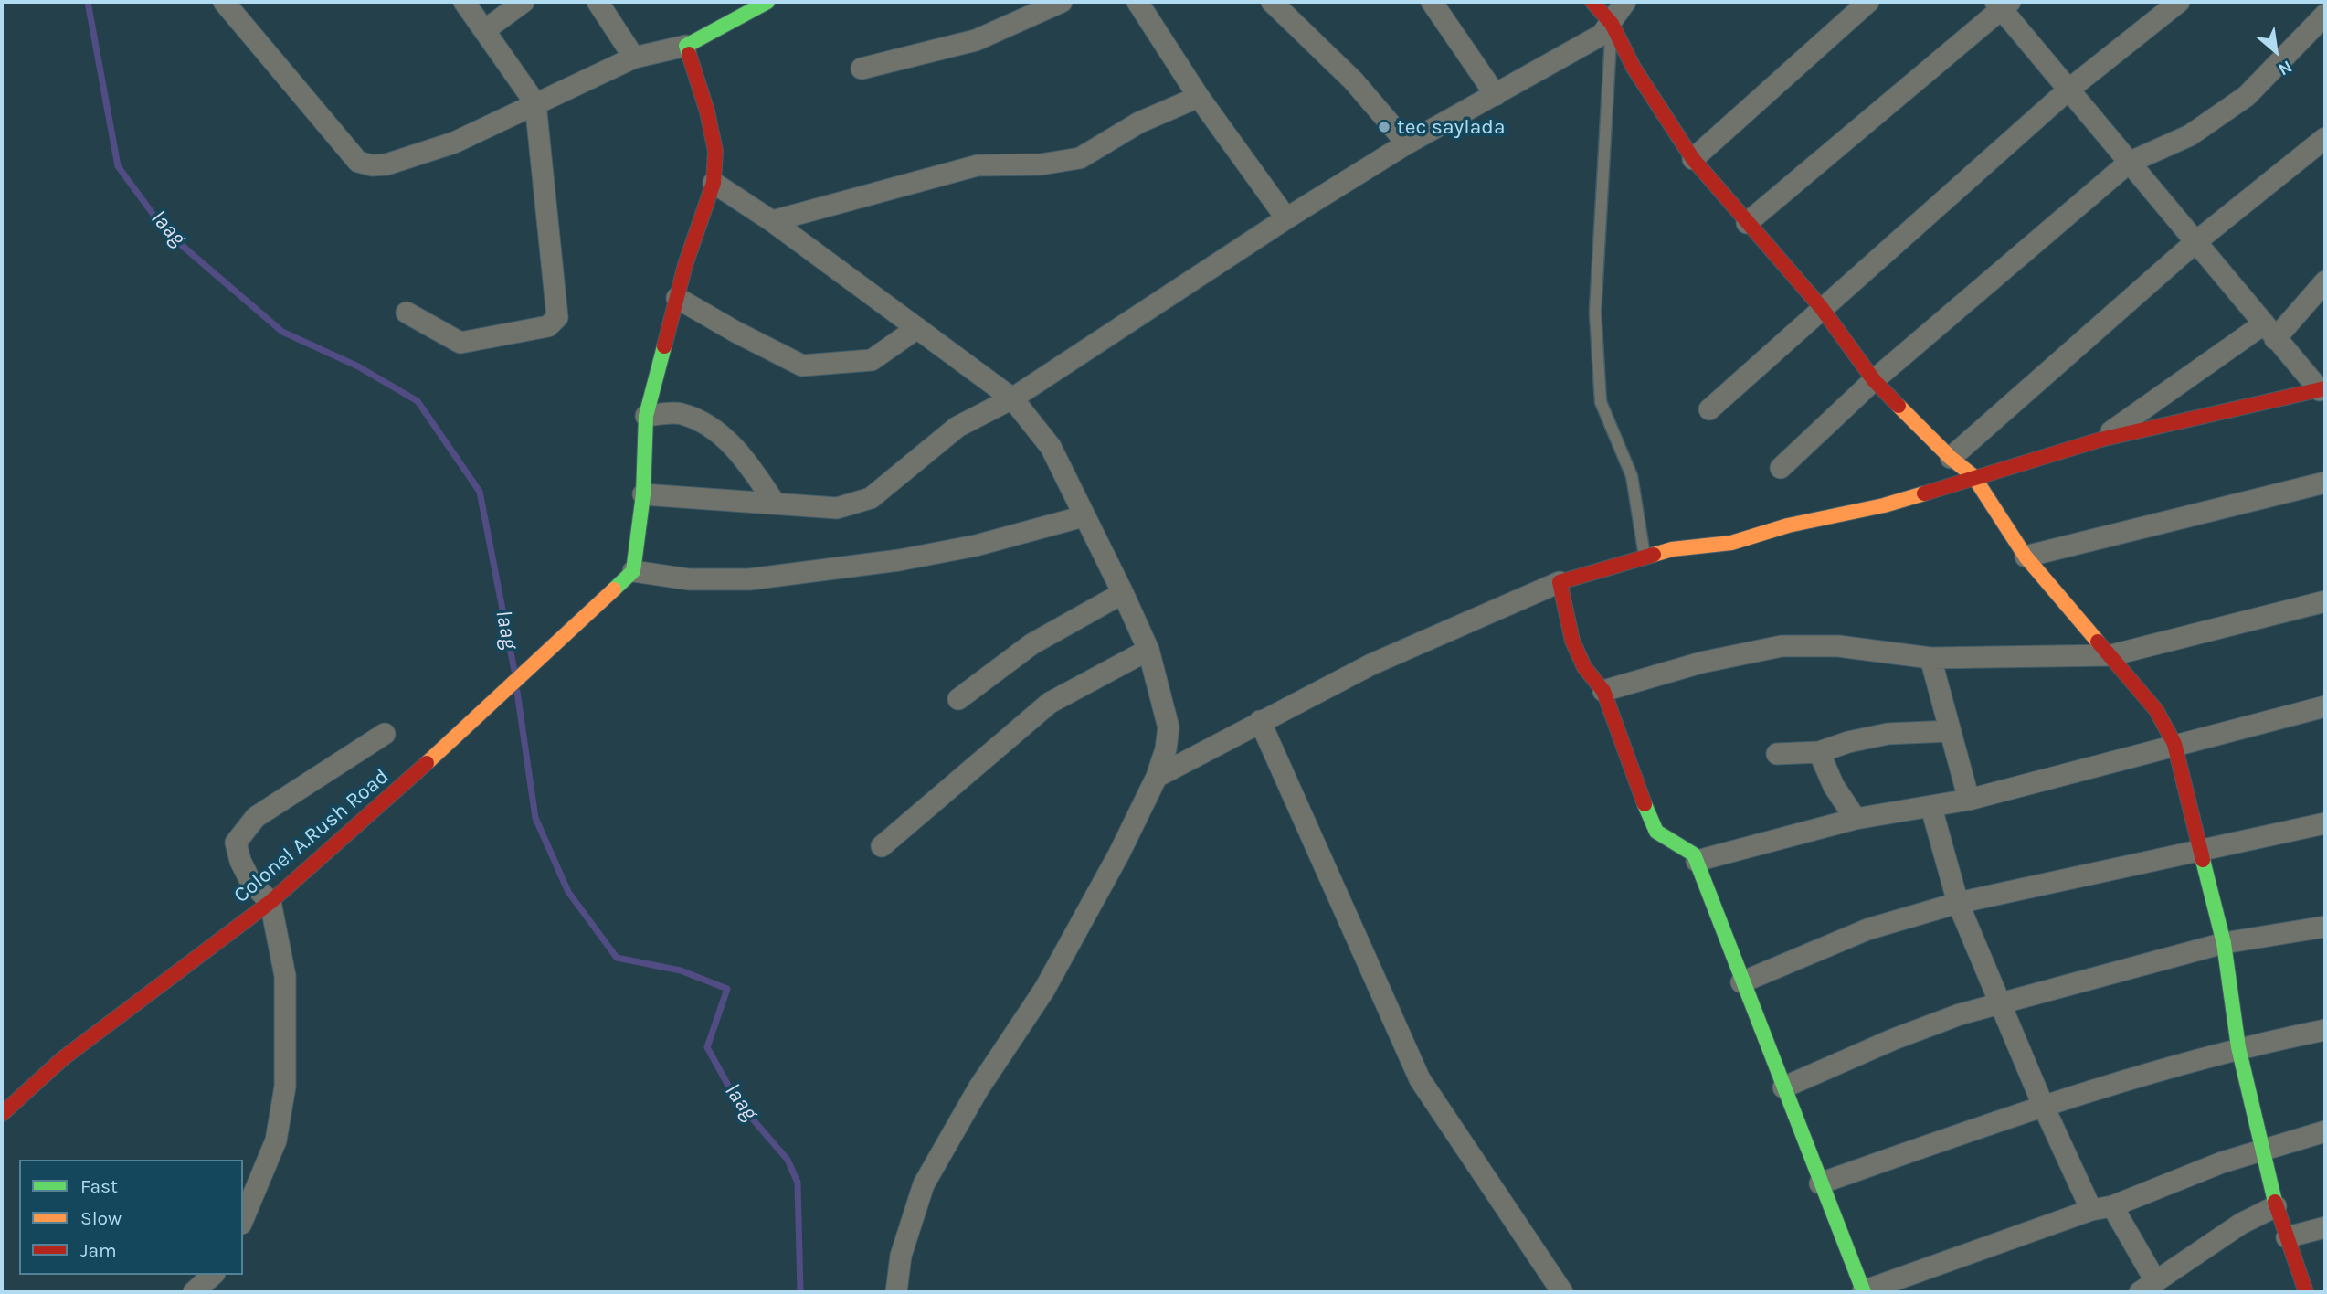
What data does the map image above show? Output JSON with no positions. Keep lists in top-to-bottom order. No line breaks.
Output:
{"streets":{"street":["Colonel A.Rush Road"]},"water":["laag"],"places":["tec saylada"],"legend":["Fast","Slow","Jam"],"north":"bottom right"}
